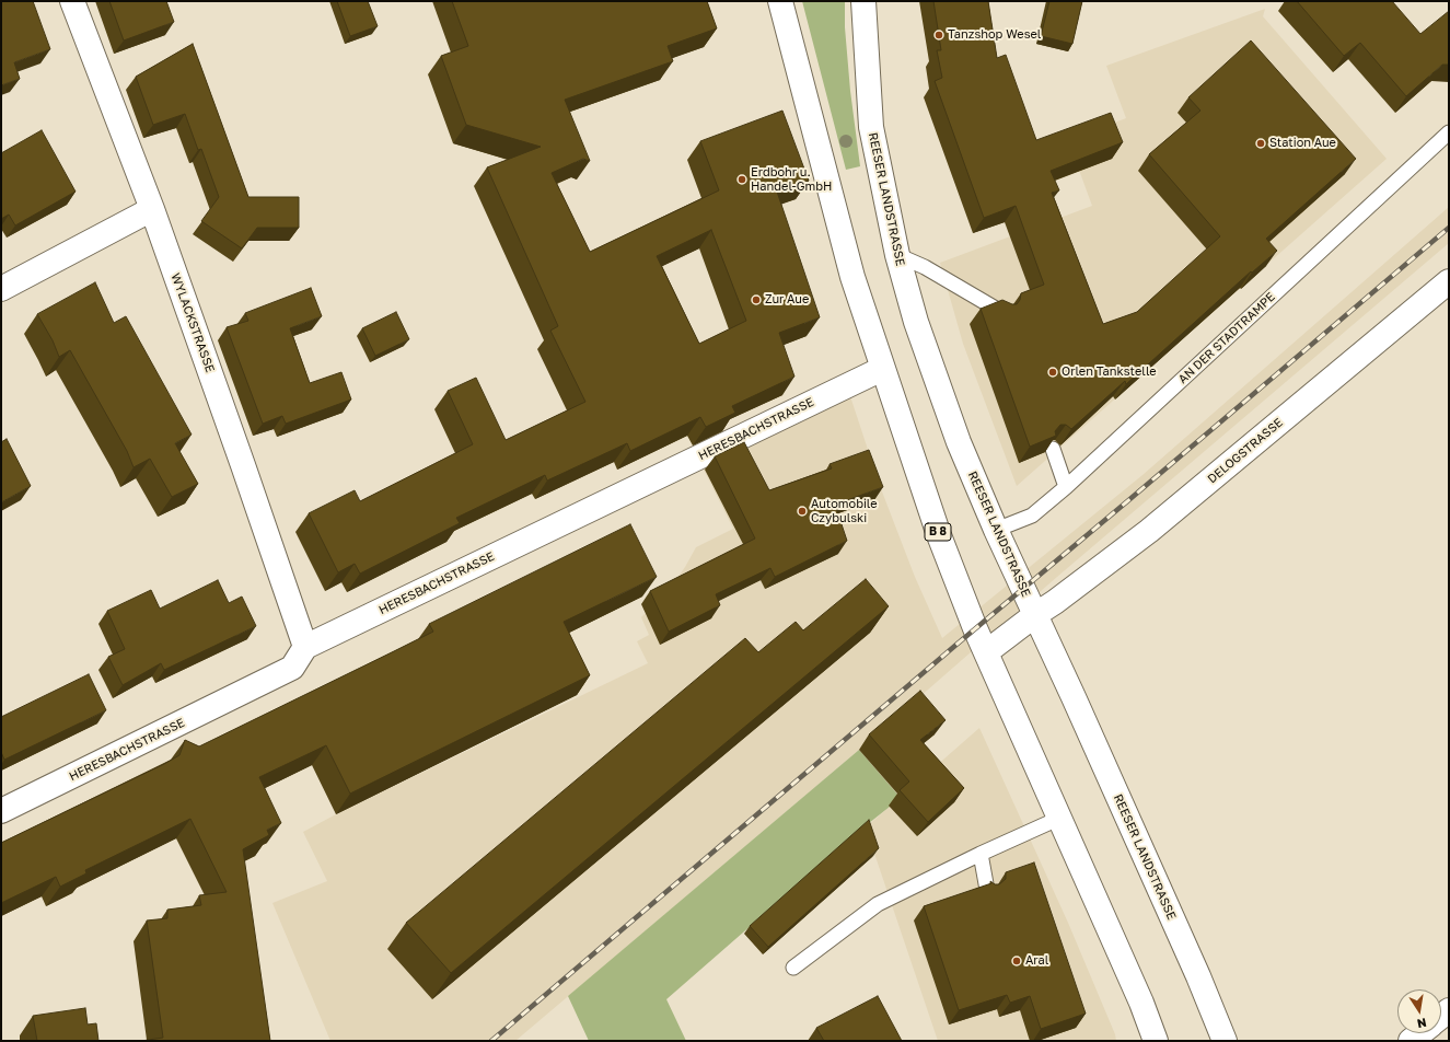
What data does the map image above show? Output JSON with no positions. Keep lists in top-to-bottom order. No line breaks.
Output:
{"streets":{"street":["REESER LANDSTRASSE","WYLACKSTRASSE","HERESBACHSTRASSE","DELOGSTRASSE","B 8"],"lane":["AN DER STADTRAMPE"]},"crossings":[["REESER LANDSTRASSE","AN DER STADTRAMPE"],["REESER LANDSTRASSE","DELOGSTRASSE"],["WYLACKSTRASSE","HERESBACHSTRASSE"],["HERESBACHSTRASSE","B 8"],["DELOGSTRASSE","B 8"]],"places":["Tanzshop Wesel","Station Aue","Erdbohr u. Handel-GmbH","Zur Aue","Orlen Tankstelle","Automobile Czybulski","Aral"],"north":"bottom"}
